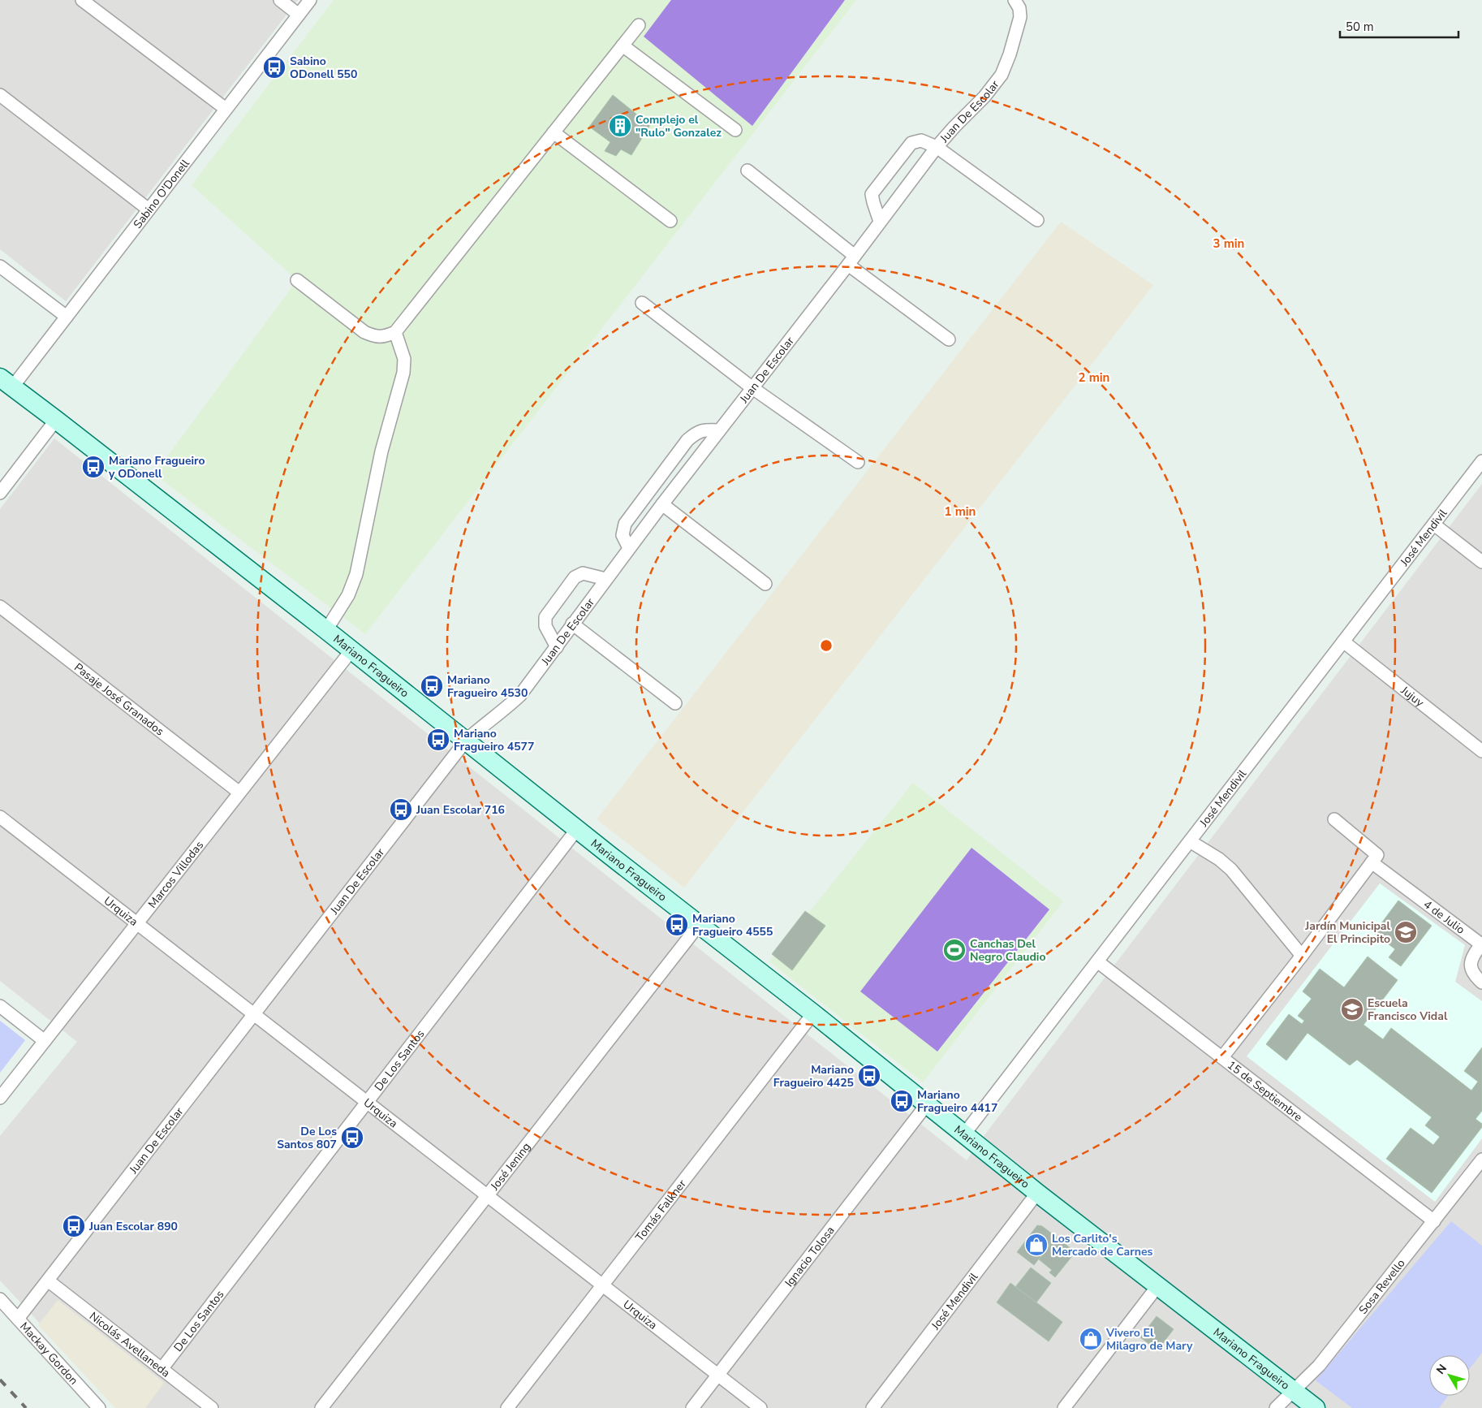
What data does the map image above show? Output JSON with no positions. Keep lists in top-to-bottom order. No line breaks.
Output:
{"streets":{"main road":["Mariano Fragueiro"],"street":["Juan De Escolar","Sabino O'Donell","José Mendivil","Jujuy","Pasaje José Granados","Marcos Villodas","Urquiza","4 de Julio","De Los Santos","15 de Septiembre","José Jening","Tomás Falkner","Ignacio Tolosa","Sosa Revello","Nicolás Avellaneda","Mackay Gordon"]},"crossings":[["Juan De Escolar","Mariano Fragueiro"],["Juan De Escolar","Urquiza"],["Juan De Escolar","Nicolás Avellaneda"],["Juan De Escolar","Mackay Gordon"],["Sabino O'Donell","Mariano Fragueiro"],["José Mendivil","Mariano Fragueiro"],["José Mendivil","Jujuy"],["José Mendivil","15 de Septiembre"],["Mariano Fragueiro","Marcos Villodas"],["Mariano Fragueiro","De Los Santos"],["Mariano Fragueiro","José Jening"],["Mariano Fragueiro","Tomás Falkner"],["Mariano Fragueiro","Ignacio Tolosa"],["Mariano Fragueiro","Sosa Revello"],["Pasaje José Granados","Marcos Villodas"],["Marcos Villodas","Urquiza"],["Urquiza","De Los Santos"],["Urquiza","José Jening"],["Urquiza","Tomás Falkner"],["Urquiza","Ignacio Tolosa"],["De Los Santos","Nicolás Avellaneda"],["15 de Septiembre","Sosa Revello"]],"places":{"bus stop":["Sabino ODonell 550","Mariano Fragueiro y ODonell","Mariano Fragueiro 4530","Mariano Fragueiro 4577","Juan Escolar 716","Mariano Fragueiro 4555","Mariano Fragueiro 4425","Mariano Fragueiro 4417","De Los Santos 807","Juan Escolar 890"],"building":["Complejo el \"Rulo\" Gonzalez"],"school or university":["Jardín Municipal El Principito","Escuela Francisco Vidal"],"sports":["Canchas Del Negro Claudio"],"shop":["Los Carlito's Mercado de Carnes","Vivero El Milagro de Mary"]},"scale_bar":"50 m","north":"top left","rings":["3 min","2 min","1 min"]}
